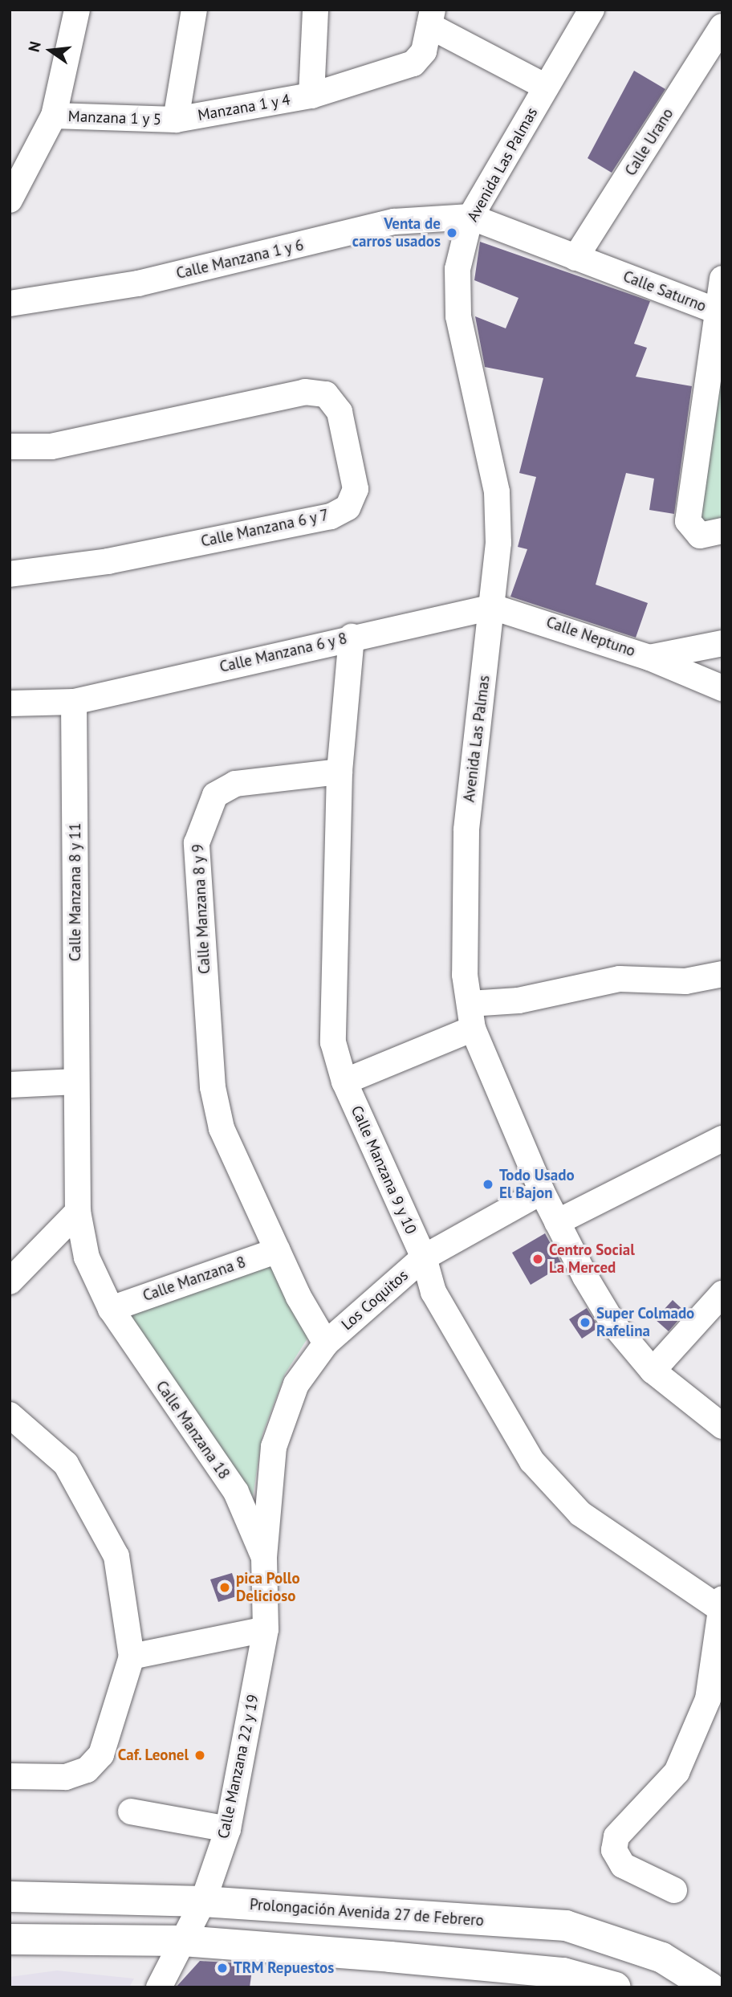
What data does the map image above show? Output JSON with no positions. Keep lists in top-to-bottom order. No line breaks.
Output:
{"streets":{"main road":["Prolongación Avenida 27 de Febrero"],"street":["Manzana 1 y 4","Manzana 1 y 5","Calle Urano","Avenida Las Palmas","Calle Manzana 1 y 6","Calle Saturno","Calle Manzana 6 y 7","Calle Neptuno","Calle Manzana 6 y 8","Calle Manzana 8 y 11","Calle Manzana 8 y 9","Calle Manzana 9 y 10","Calle Manzana 8","Los Coquitos","Calle Manzana 18","Calle Manzana 22 y 19"]},"crossings":[["Manzana 1 y 4","Manzana 1 y 5"],["Calle Urano","Calle Saturno"],["Avenida Las Palmas","Calle Manzana 1 y 6"],["Avenida Las Palmas","Calle Saturno"],["Avenida Las Palmas","Calle Neptuno"],["Avenida Las Palmas","Calle Manzana 6 y 8"],["Avenida Las Palmas","Los Coquitos"],["Calle Manzana 1 y 6","Calle Saturno"],["Calle Neptuno","Calle Manzana 6 y 8"],["Calle Manzana 6 y 8","Calle Manzana 8 y 11"],["Calle Manzana 8 y 11","Calle Manzana 18"],["Calle Manzana 8 y 9","Calle Manzana 8"],["Calle Manzana 8 y 9","Los Coquitos"],["Calle Manzana 9 y 10","Los Coquitos"],["Calle Manzana 8","Calle Manzana 18"],["Los Coquitos","Calle Manzana 18"],["Los Coquitos","Calle Manzana 22 y 19"],["Calle Manzana 18","Calle Manzana 22 y 19"],["Calle Manzana 22 y 19","Prolongación Avenida 27 de Febrero"]],"places":["Venta de carros usados","Todo Usado El Bajon","Centro Social La Merced","Super Colmado Rafelina","pica Pollo Delicioso","Caf. Leonel","TRM Repuestos"],"north":"left"}
